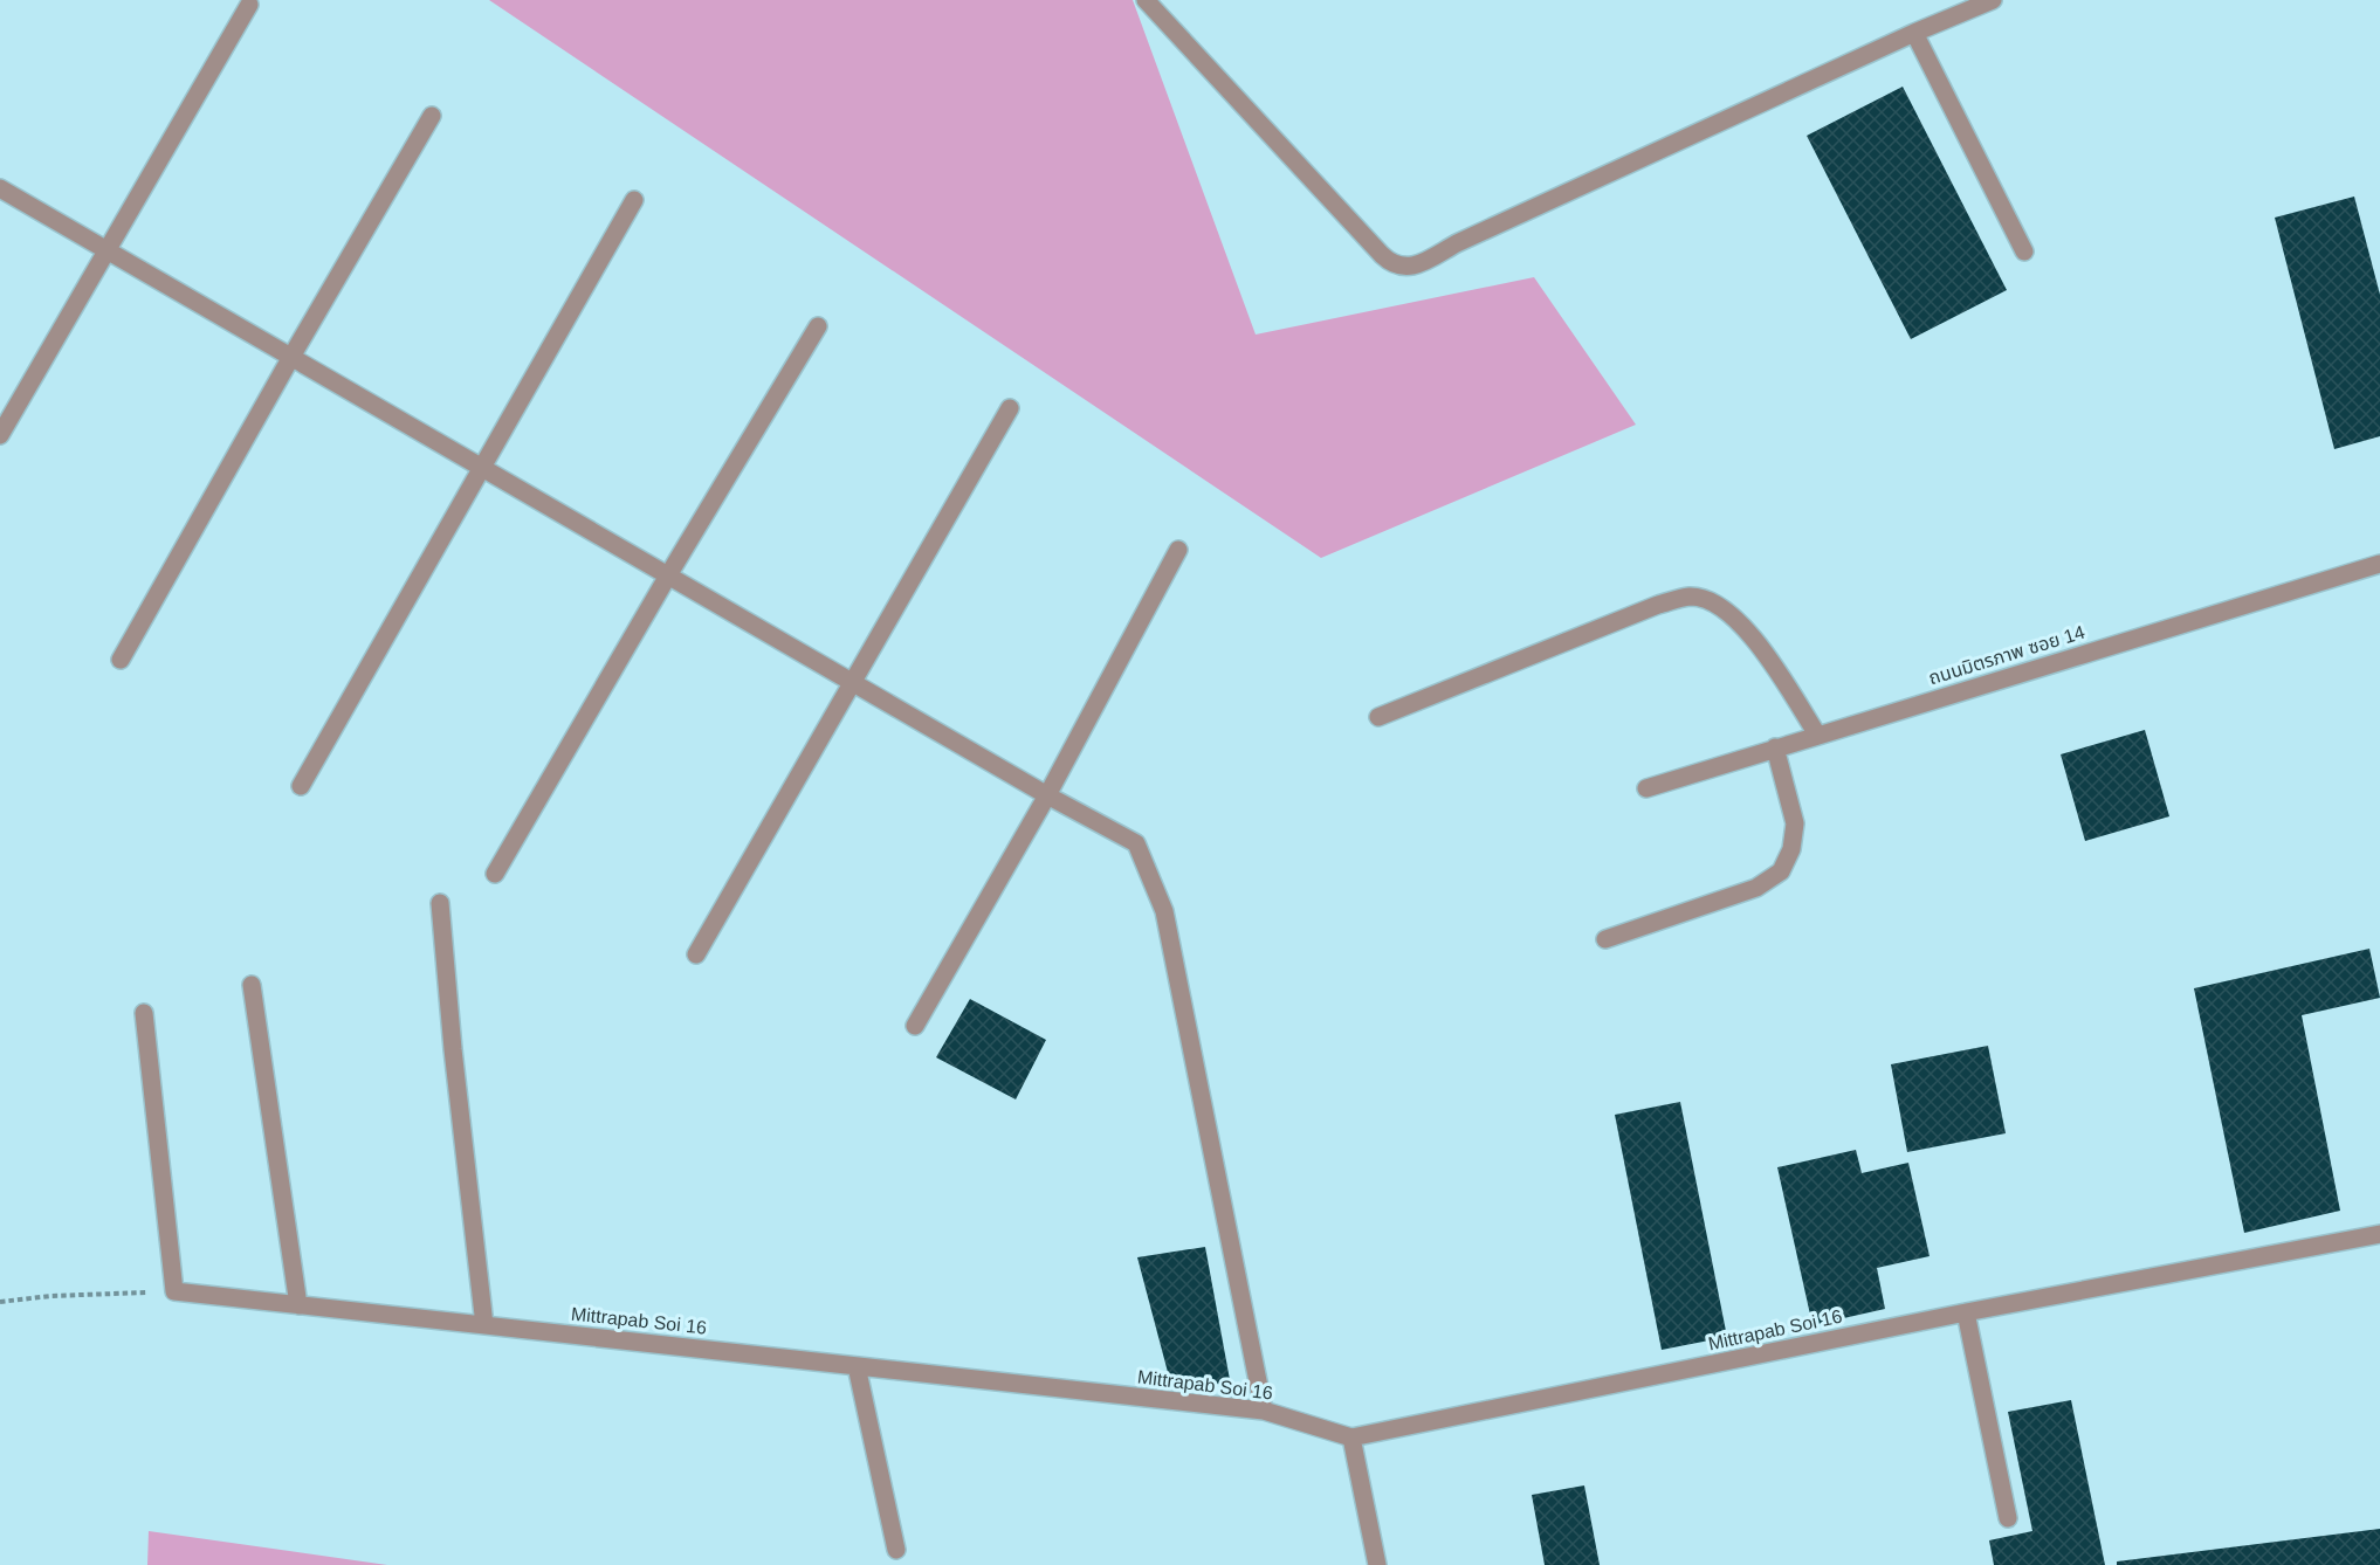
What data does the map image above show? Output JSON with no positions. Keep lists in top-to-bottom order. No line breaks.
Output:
{"streets":{"street":["ถนนมิตรภาพ ซอย 14","Mittrapab Soi 16"]}}
